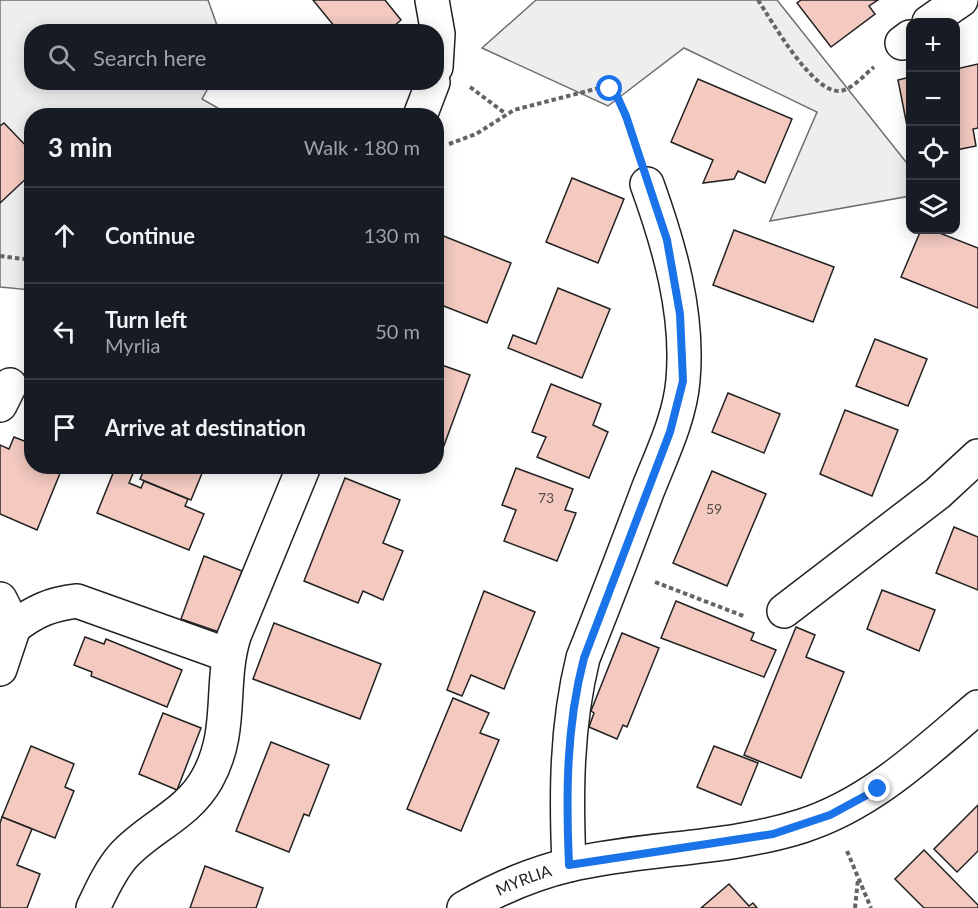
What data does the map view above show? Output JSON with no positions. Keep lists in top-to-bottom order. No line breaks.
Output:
{"streets":{"street":["MYRLIA"]},"house_numbers":["73","59"],"page":{"map_buttons":["+","−"],"search":"Search here","heading":["3 min","Walk · 180 m"],"list":[["Continue","130 m"],["Turn left","Myrlia","50 m"],"Arrive at destination"]}}
